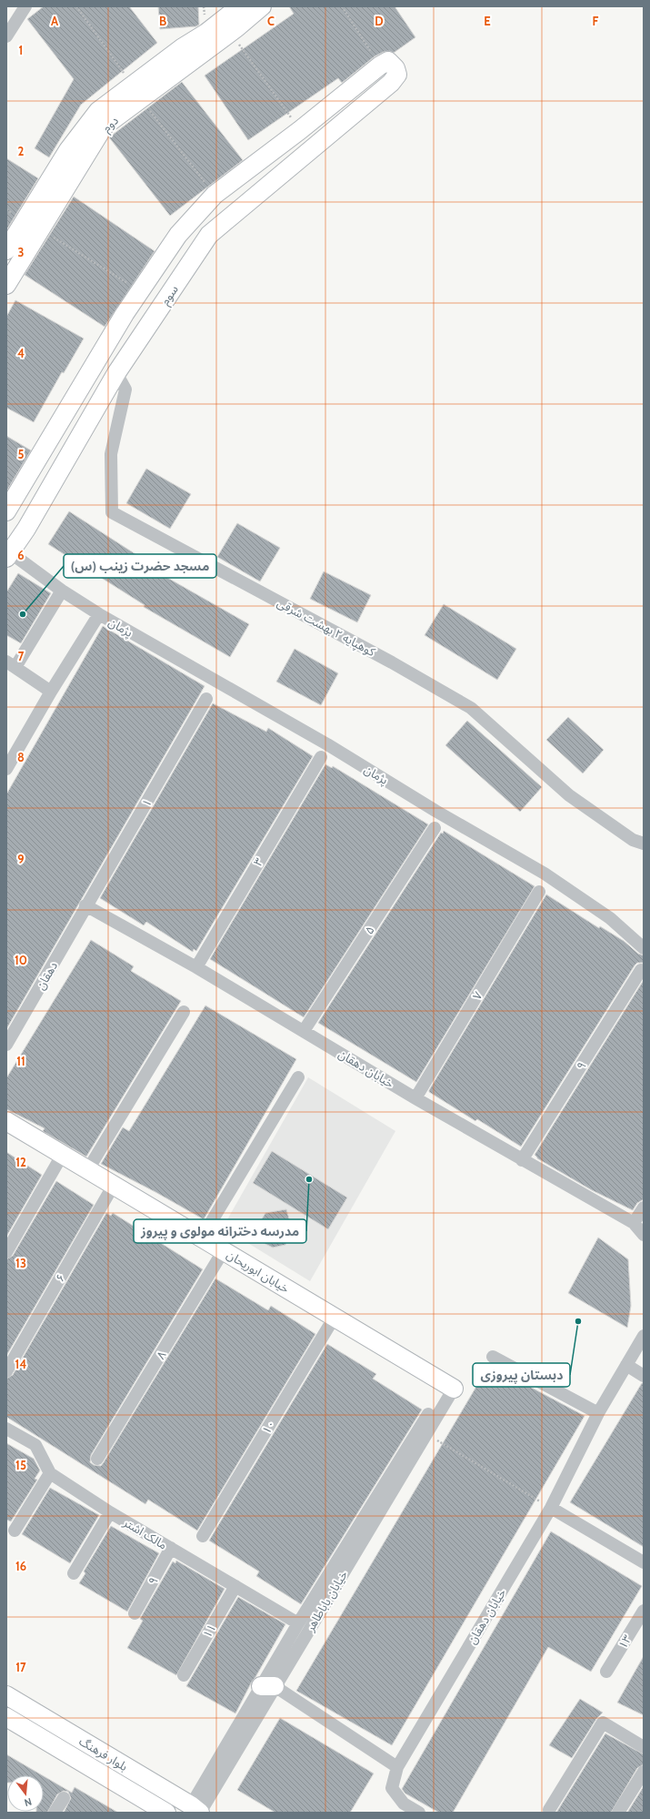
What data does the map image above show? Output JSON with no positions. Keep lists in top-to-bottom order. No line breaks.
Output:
{"streets":{"street":["دوم","سوم","پژمان","کوهپایه ۲ بهشت شرقی","۱","۳","۵","دهقان","۷","۹","خیابان دهقان","خیابان ابوریحان","۶","۸","۱۰","مالک اشتر","خیابان باباطاهر","۱۱","۱۳","بلوار فرهنگ"]},"crossings":[["سوم","پژمان"],["سوم","کوهپایه ۲ بهشت شرقی"],["۱","دهقان"],["۱","خیابان دهقان"],["۳","خیابان دهقان"],["۵","خیابان دهقان"],["دهقان","خیابان دهقان"],["۷","خیابان دهقان"],["۹","خیابان دهقان"],["۹","مالک اشتر"],["خیابان ابوریحان","۶"],["خیابان ابوریحان","۸"],["خیابان ابوریحان","۱۰"],["خیابان ابوریحان","خیابان باباطاهر"],["مالک اشتر","خیابان باباطاهر"],["مالک اشتر","۱۱"],["خیابان باباطاهر","بلوار فرهنگ"]],"places":["مسجد حضرت زینب (س)","مدرسه دخترانه مولوی و پیروز","دبستان پیروزی"],"north":"bottom","grid":{"columns":["A","B","C","D","E","F"],"rows":["1","2","3","4","5","6","7","8","9","10","11","12","13","14","15","16","17"]}}
